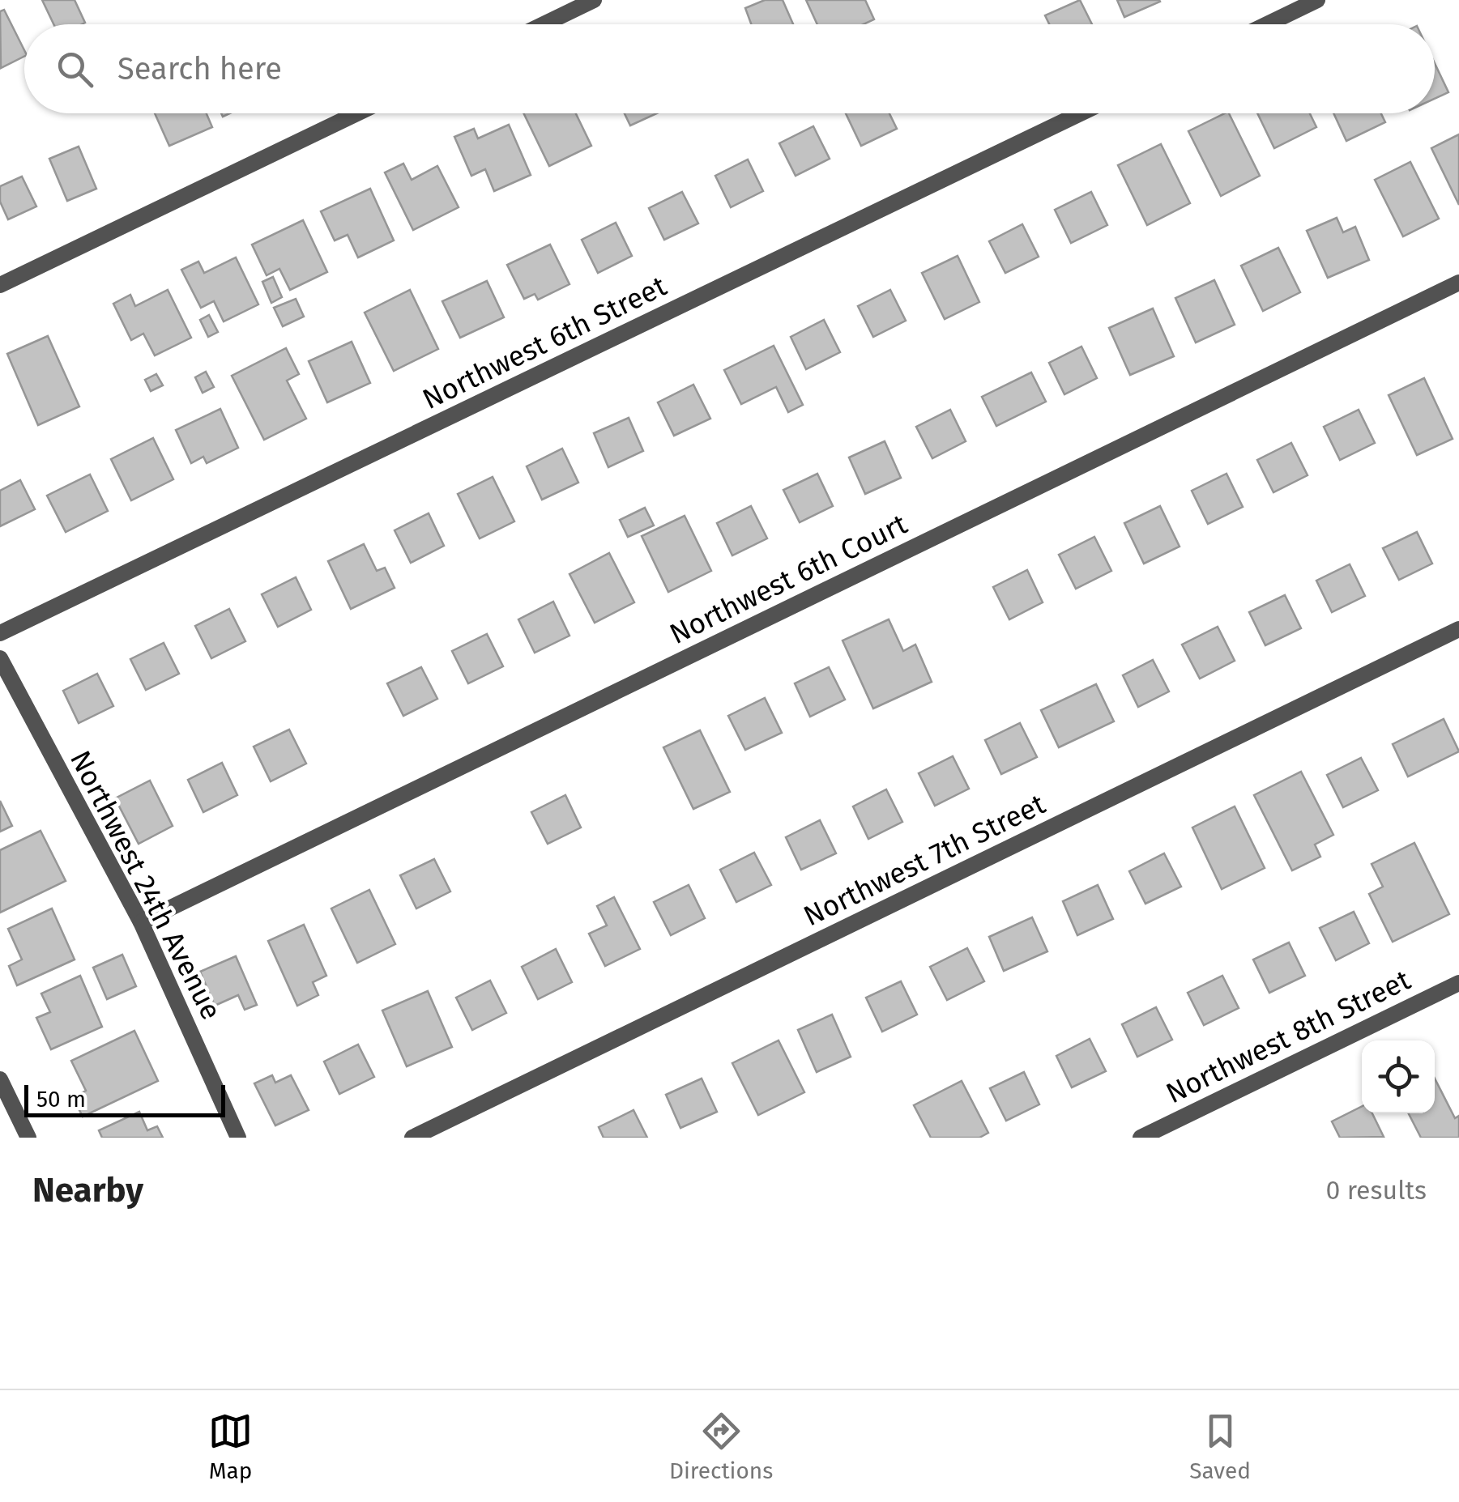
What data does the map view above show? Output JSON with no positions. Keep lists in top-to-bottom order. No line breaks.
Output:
{"streets":{"street":["Northwest 6th Street","Northwest 6th Court","Northwest 7th Street","Northwest 24th Avenue","Northwest 8th Street"]},"crossings":[["Northwest 6th Court","Northwest 24th Avenue"]],"scale_bar":"50 m","page":{"search":"Search here","scale":"50 m","heading":["Nearby","0 results"],"nav":["Map","Directions","Saved"]}}
